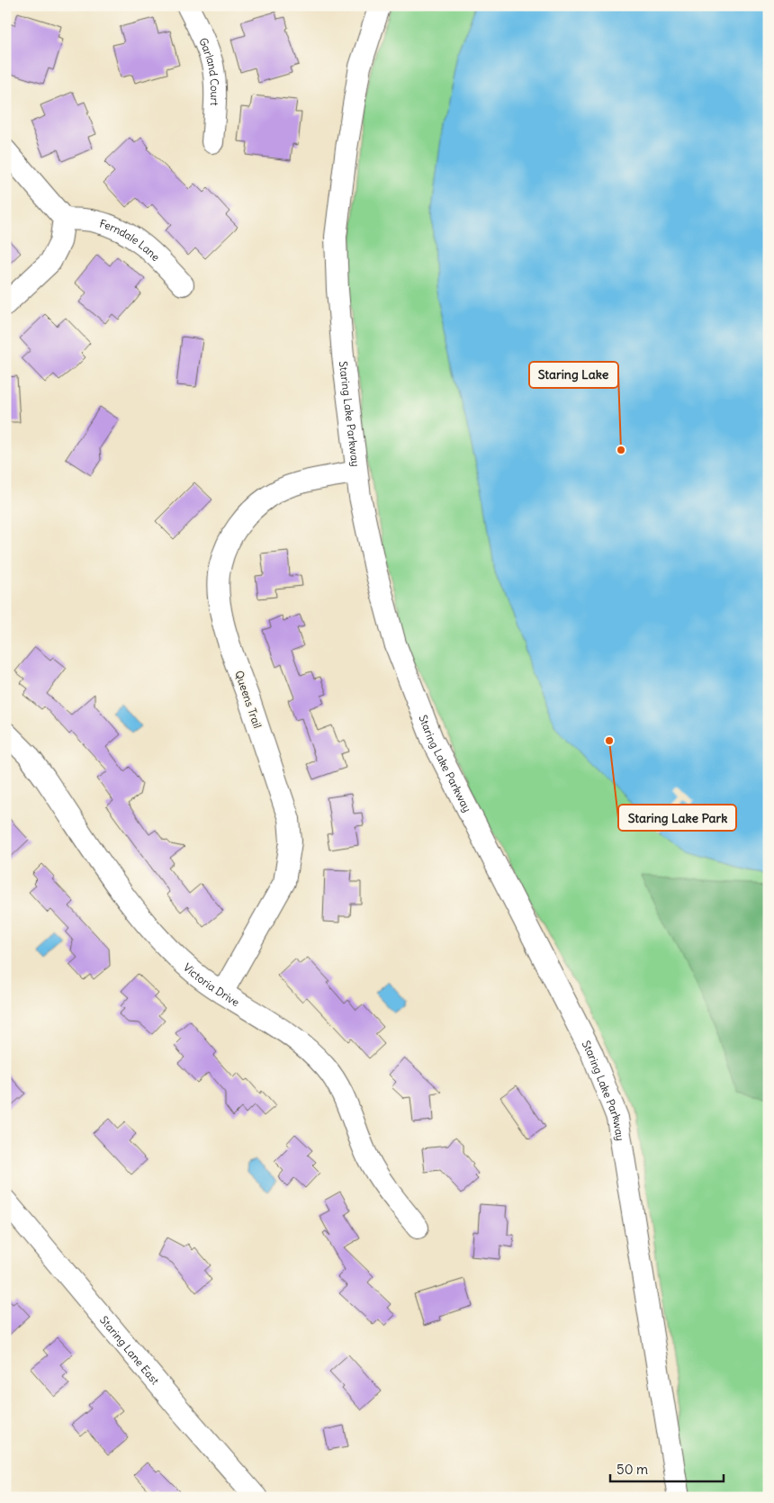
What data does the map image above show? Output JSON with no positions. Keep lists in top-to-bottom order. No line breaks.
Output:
{"streets":{"street":["Garland Court","Ferndale Lane","Staring Lake Parkway","Queens Trail","Victoria Drive","Staring Lane East"]},"crossings":[["Staring Lake Parkway","Queens Trail"],["Queens Trail","Victoria Drive"]],"places":["Staring Lake","Staring Lake Park"],"scale_bar":"50 m"}
